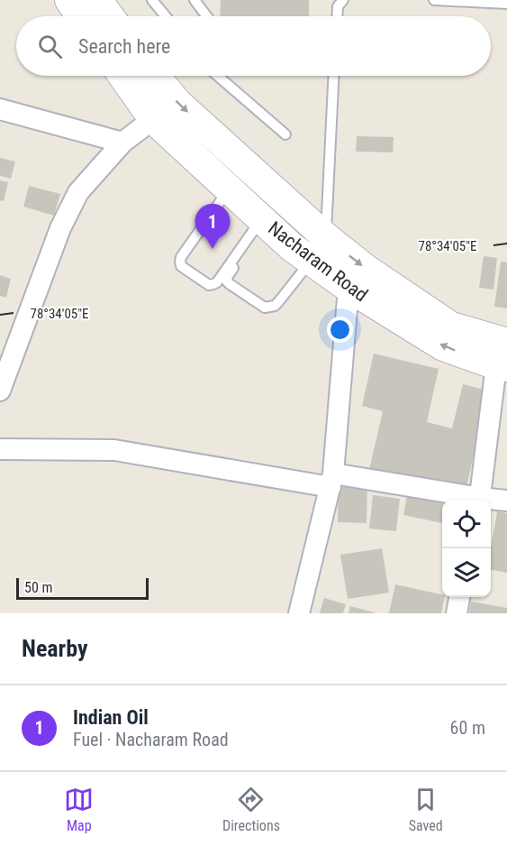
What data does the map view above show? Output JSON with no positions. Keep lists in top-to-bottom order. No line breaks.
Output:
{"streets":{"main road":["Nacharam Road"]},"scale_bar":"50 m","page":{"search":"Search here","pins":"1","scale":"50 m","heading":"Nearby","list":[{"mark":"1","name":"Indian Oil","note":"Fuel · Nacharam Road","value":"60 m"}],"nav":["Map","Directions","Saved"]},"coordinates":["78°34'05\"E"]}
